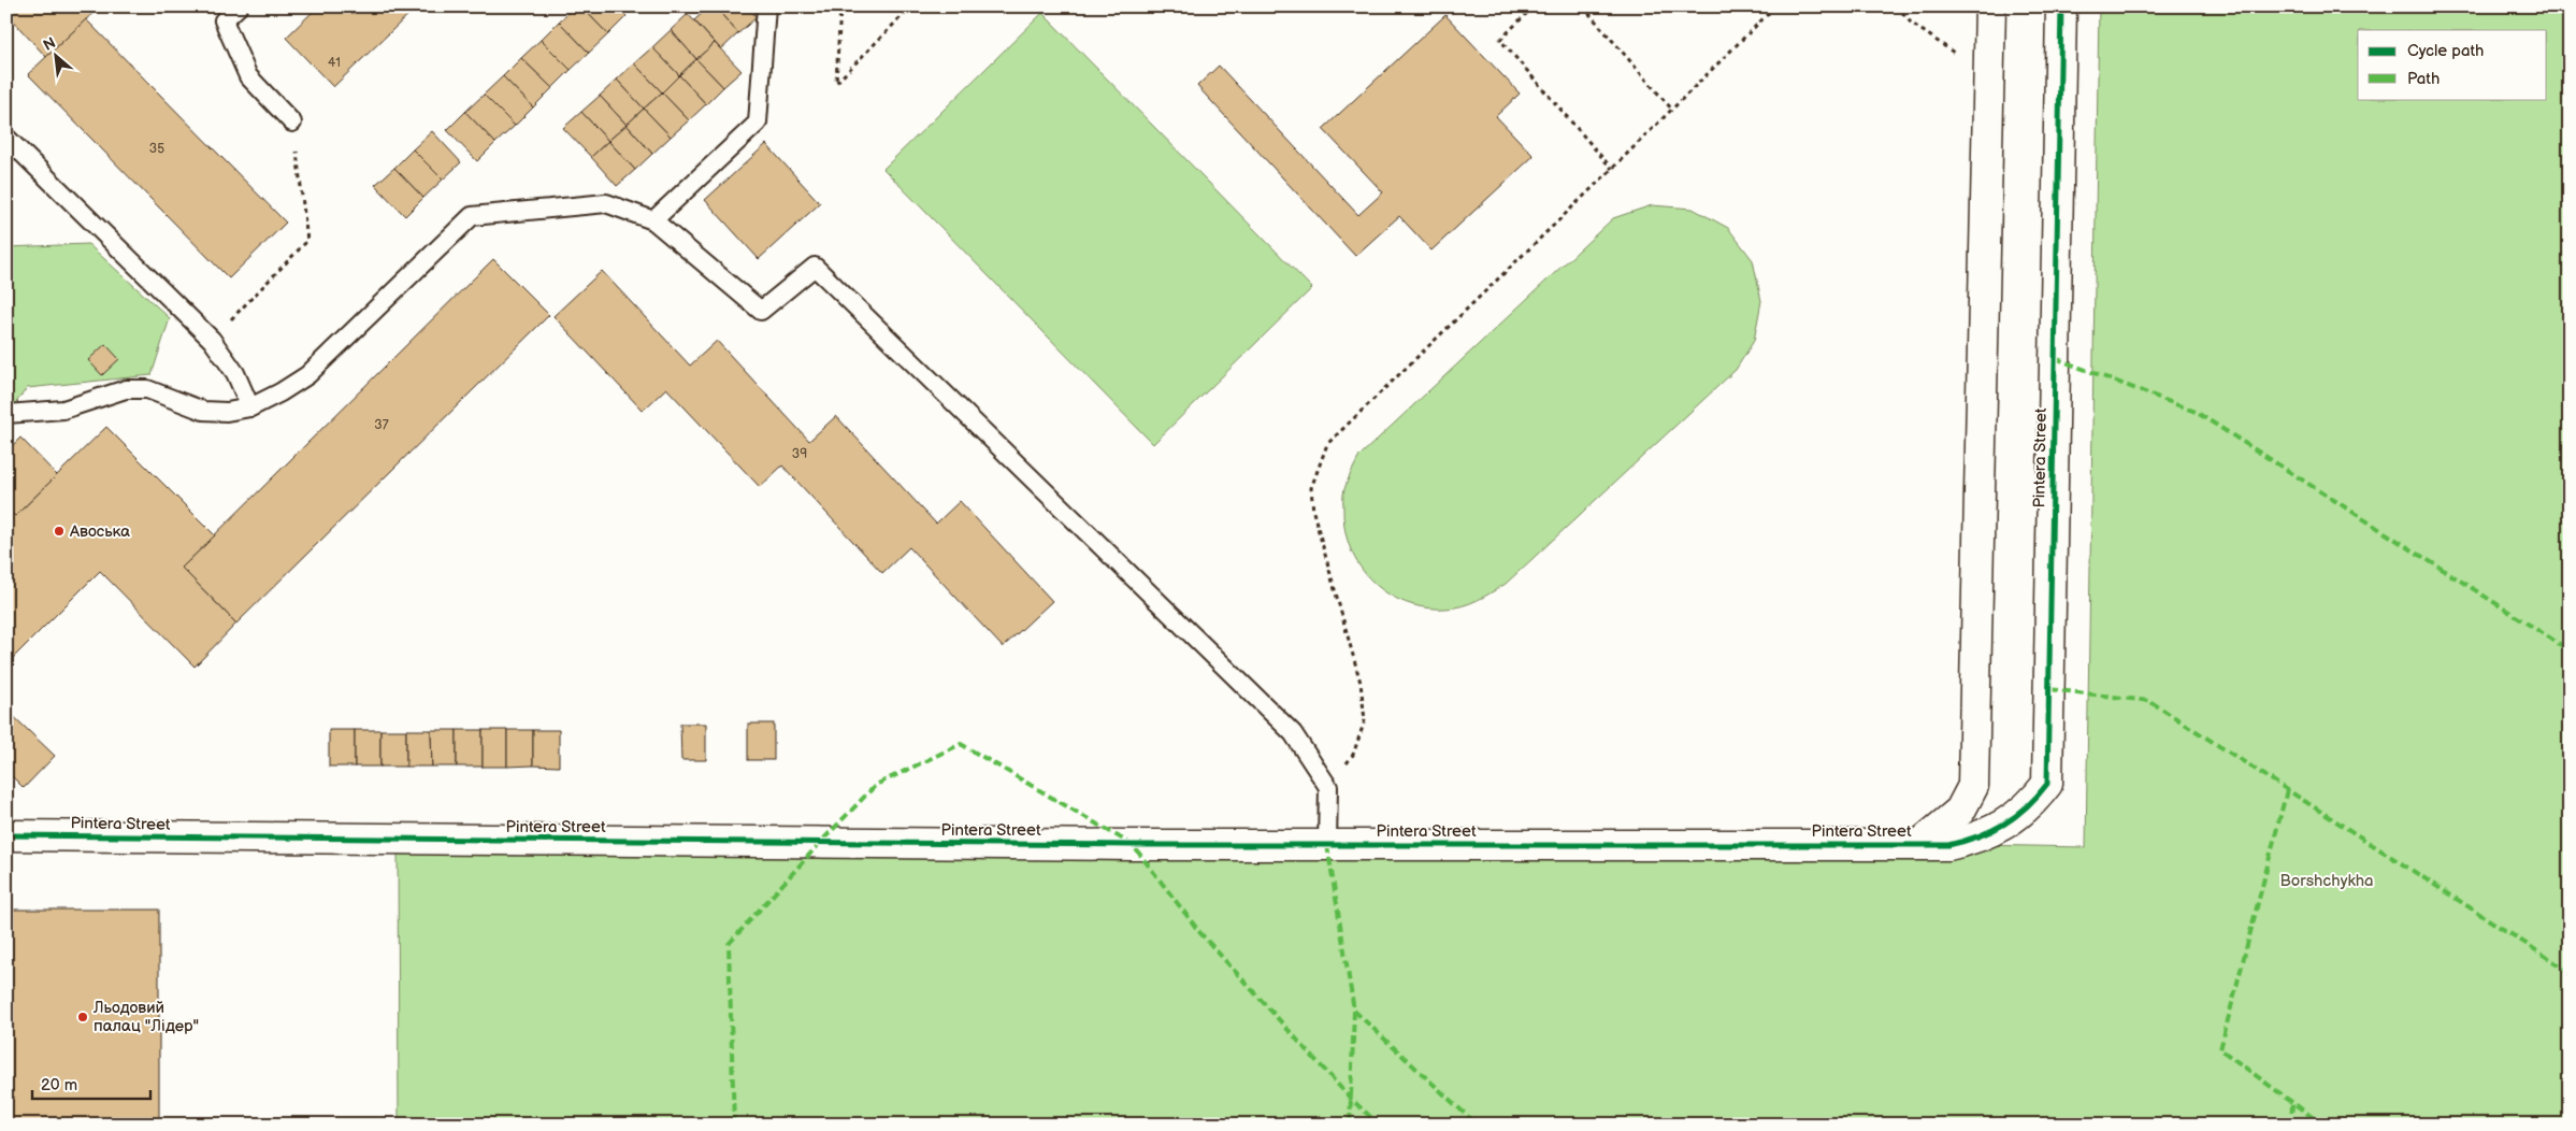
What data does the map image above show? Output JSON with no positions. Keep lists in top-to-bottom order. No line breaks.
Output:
{"streets":{"street":["Pintera Street"]},"parks":["Borshchykha"],"places":["Авоська","Льодовий палац \"Лідер\""],"house_numbers":["41","35","37","39"],"legend":["Cycle path","Path"],"scale_bar":"20 m","north":"top left"}
